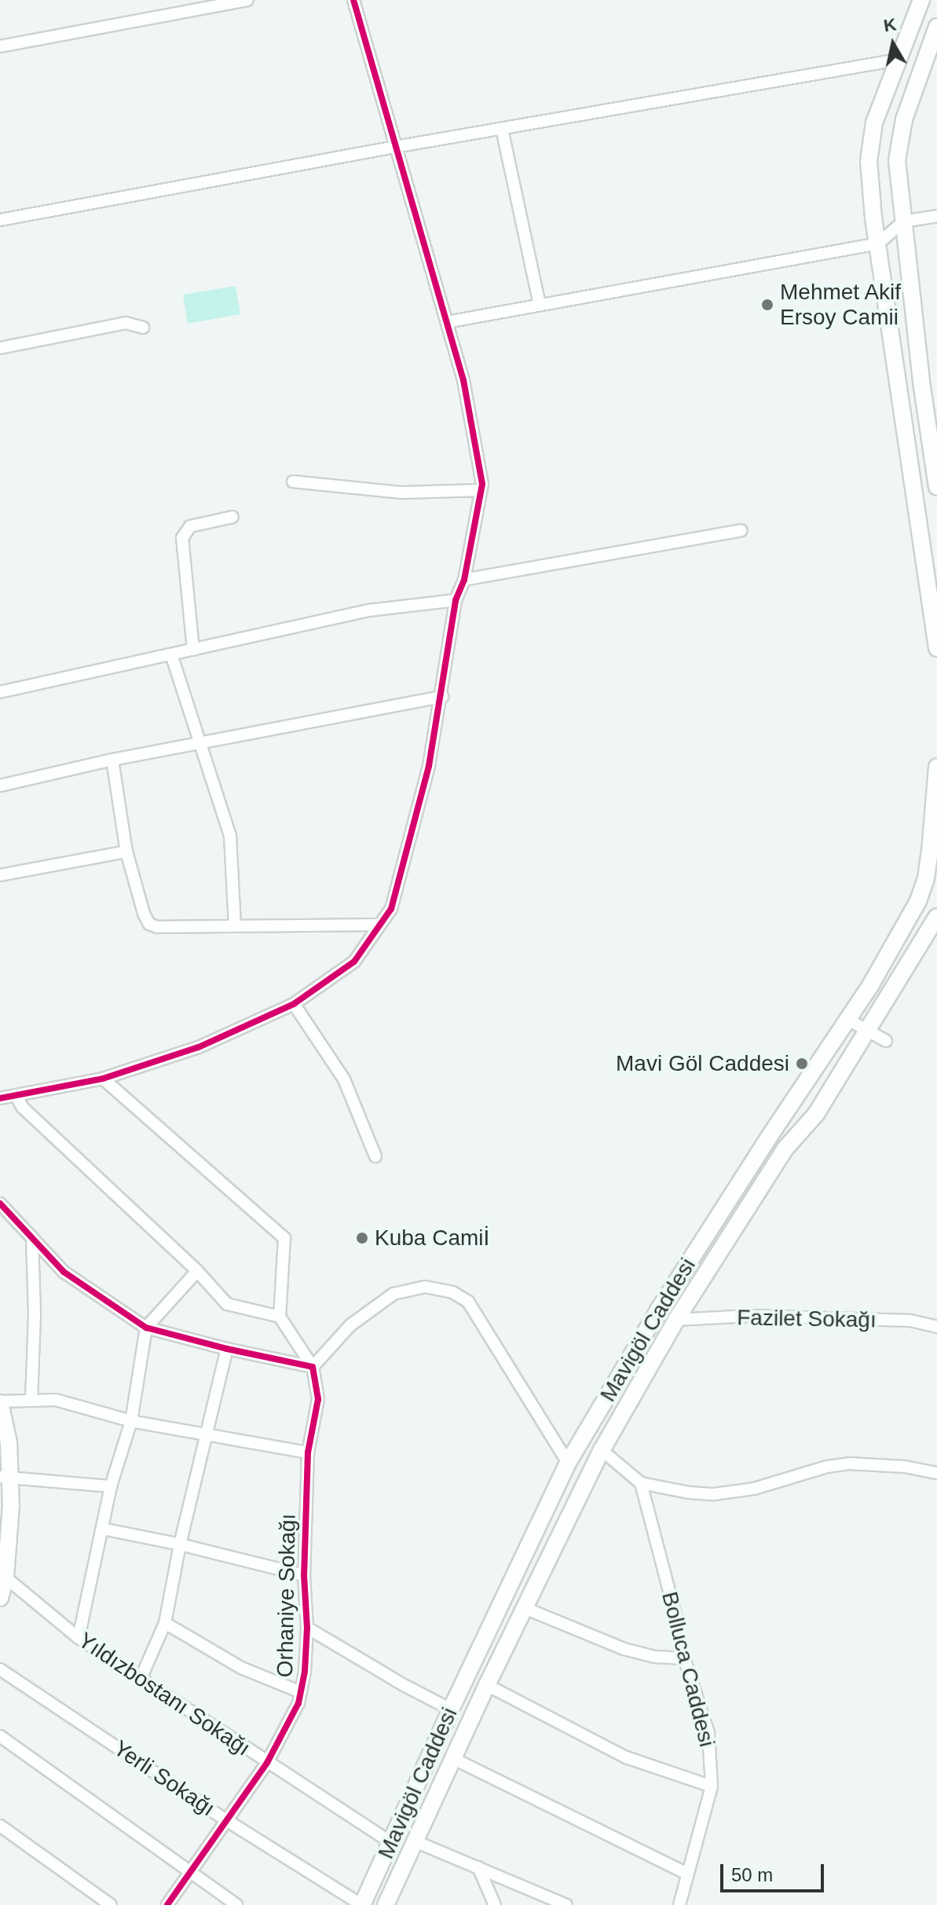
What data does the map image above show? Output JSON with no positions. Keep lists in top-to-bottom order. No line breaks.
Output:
{"streets":{"main road":["Mavigöl Caddesi"],"street":["Fazilet Sokağı","Orhaniye Sokağı","Bolluca Caddesi","Yıldızbostanı Sokağı","Yerli Sokağı"]},"crossings":[["Fazilet Sokağı","Mavigöl Caddesi"],["Mavigöl Caddesi","Yıldızbostanı Sokağı"],["Mavigöl Caddesi","Yerli Sokağı"],["Orhaniye Sokağı","Yıldızbostanı Sokağı"],["Orhaniye Sokağı","Yerli Sokağı"]],"places":["Mehmet Akif Ersoy Camii","Mavi Göl Caddesi","Kuba Camiİ"],"scale_bar":"50 m","north":"top"}
